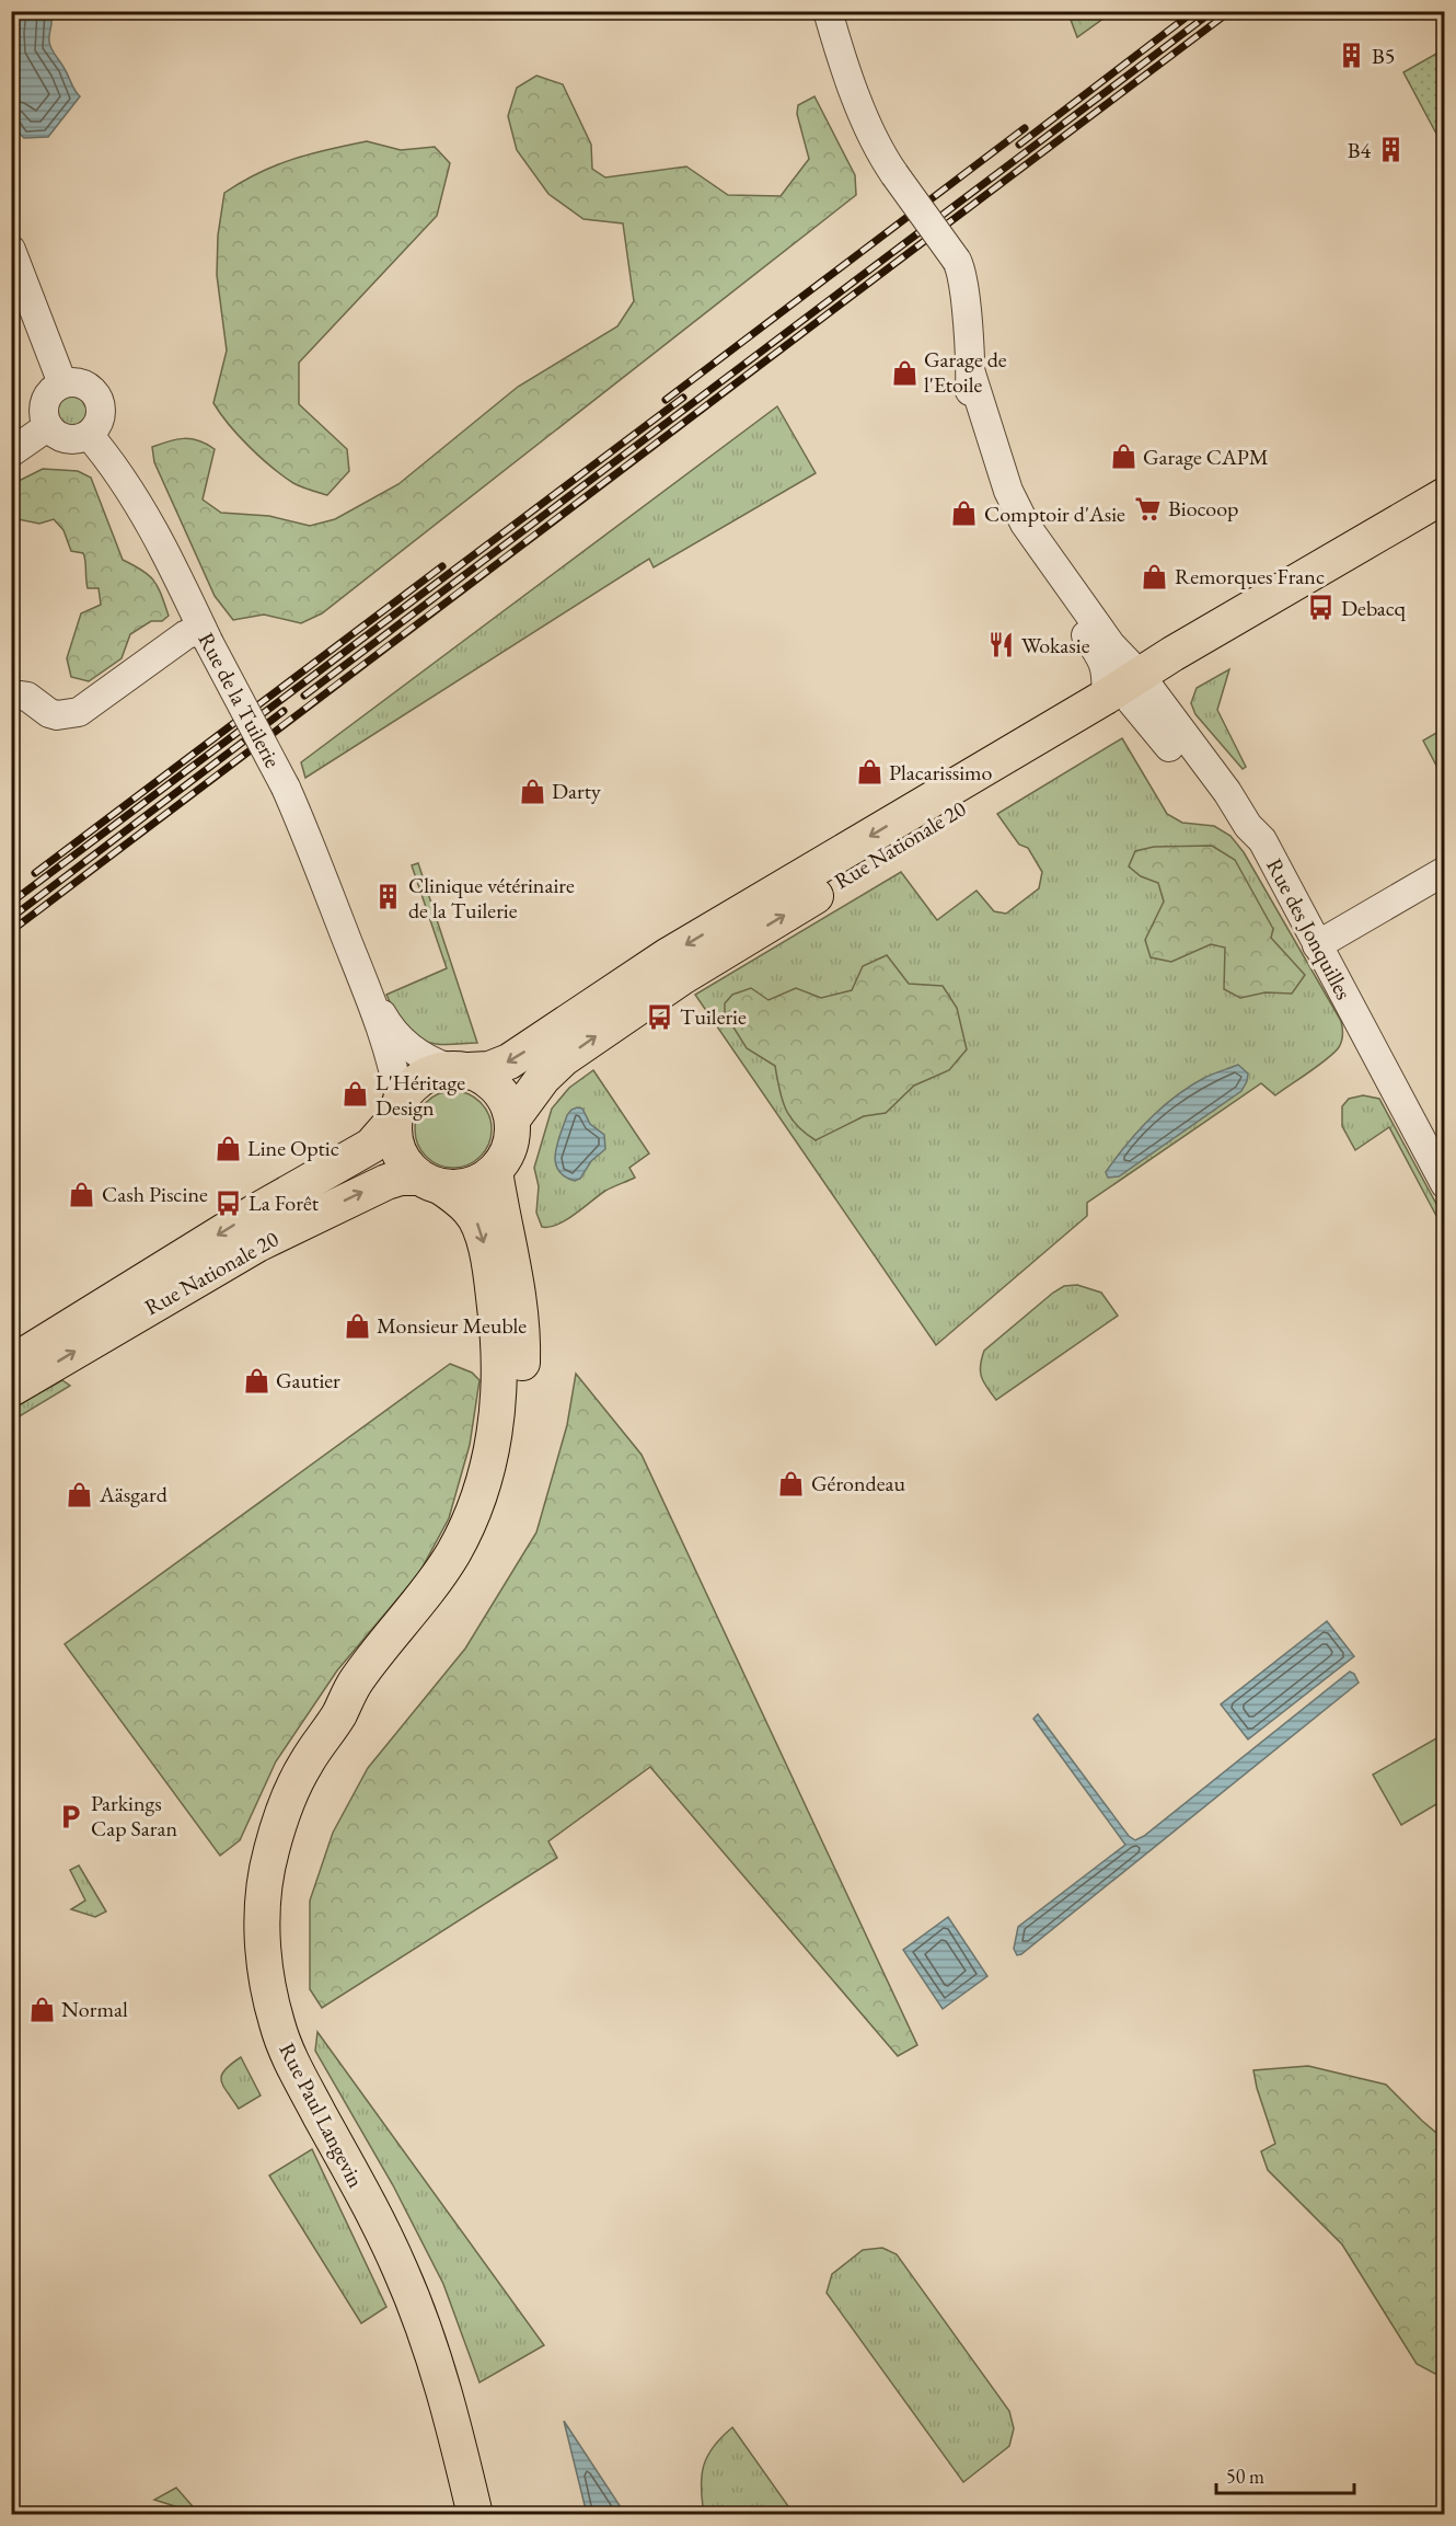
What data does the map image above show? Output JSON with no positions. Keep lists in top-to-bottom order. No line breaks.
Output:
{"streets":{"main road":["Rue Nationale 20","Rue Paul Langevin"],"street":["Rue de la Tuilerie","Rue des Jonquilles"]},"crossings":[["Rue de la Tuilerie","Rue Nationale 20"],["Rue de la Tuilerie","Rue Paul Langevin"],["Rue Nationale 20","Rue des Jonquilles"],["Rue Nationale 20","Rue Paul Langevin"]],"places":{"building":["B5","B4","Clinique vétérinaire de la Tuilerie"],"shop":["Garage de l'Etoile","Garage CAPM","Comptoir d'Asie","Remorques Franc","Placarissimo","Darty","L'Héritage Design","Line Optic","Cash Piscine","Monsieur Meuble","Gautier","Gérondeau","Aäsgard","Normal"],"supermarket":["Biocoop"],"bus stop":["Debacq","Tuilerie","La Forêt"],"restaurant":["Wokasie"],"parking":["Parkings Cap Saran"]},"scale_bar":"50 m"}
